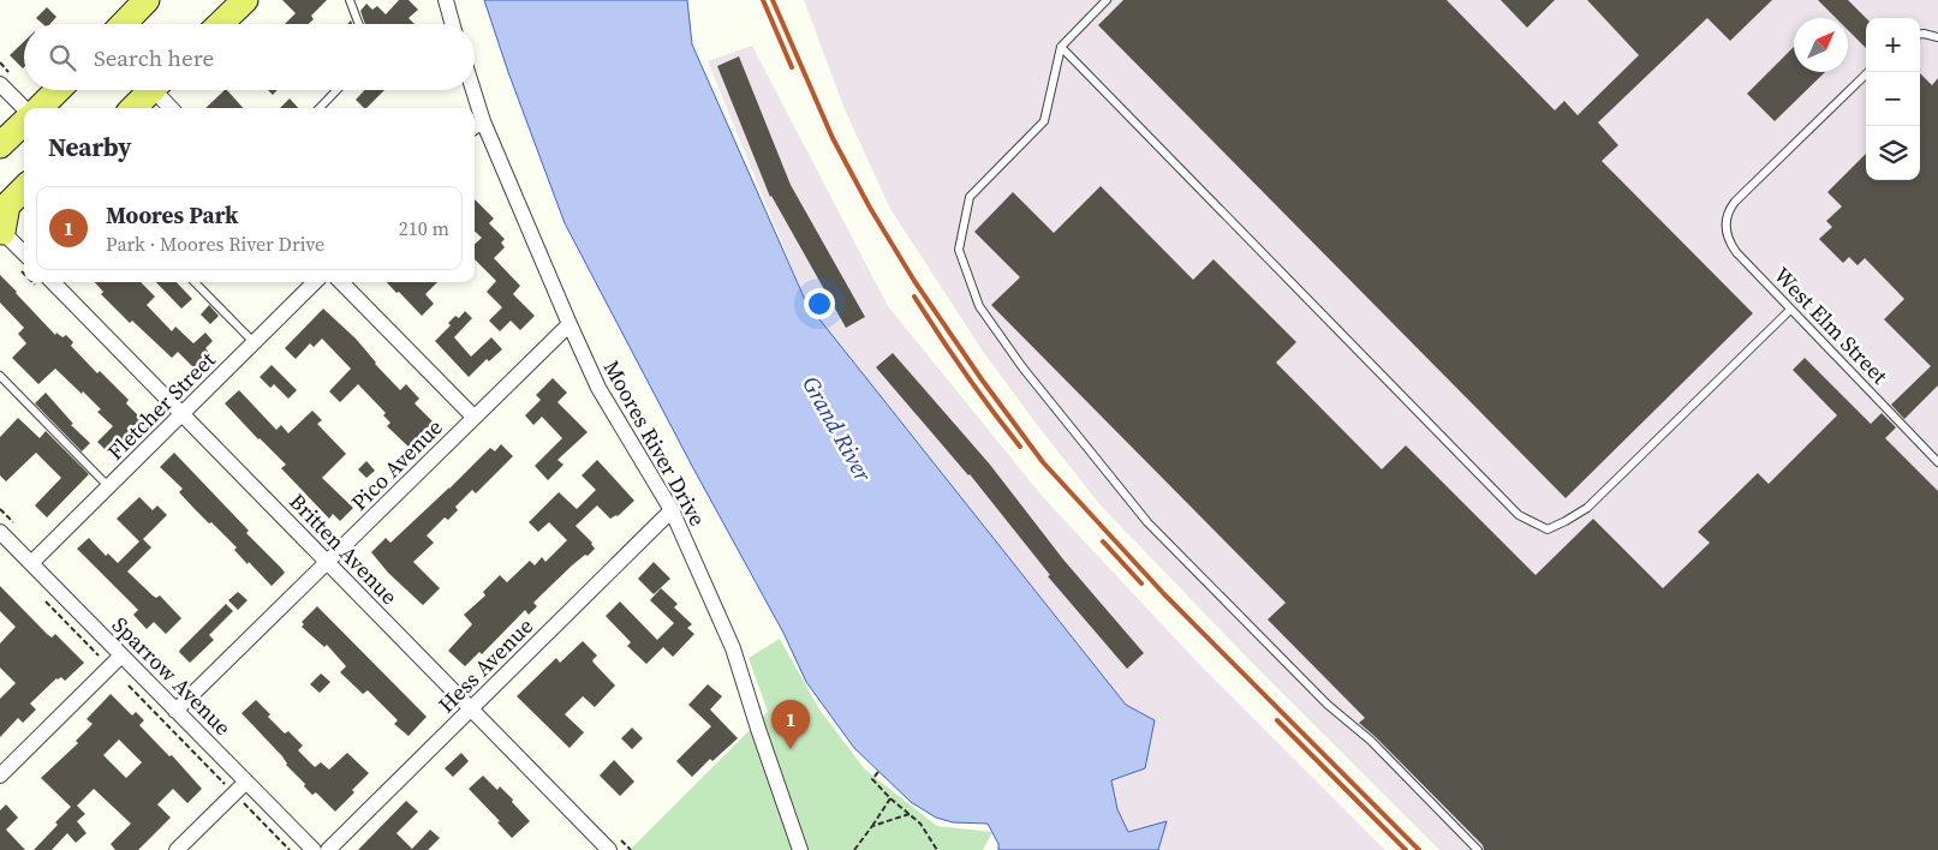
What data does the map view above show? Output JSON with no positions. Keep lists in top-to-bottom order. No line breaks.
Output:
{"streets":{"street":["Fletcher Street","Moores River Drive","Pico Avenue","Britten Avenue","Hess Avenue","Sparrow Avenue"],"lane":["West Elm Street"]},"crossings":[["Fletcher Street","Britten Avenue"],["Fletcher Street","Sparrow Avenue"],["Moores River Drive","Pico Avenue"],["Moores River Drive","Hess Avenue"],["Pico Avenue","Britten Avenue"],["Pico Avenue","Sparrow Avenue"],["Britten Avenue","Hess Avenue"]],"water":["Grand River"],"north":"top right","page":{"map_buttons":["+","−"],"search":"Search here","heading":"Nearby","list":[{"mark":"1","name":"Moores Park","note":"Park · Moores River Drive","value":"210 m"}],"pins":"1"}}
